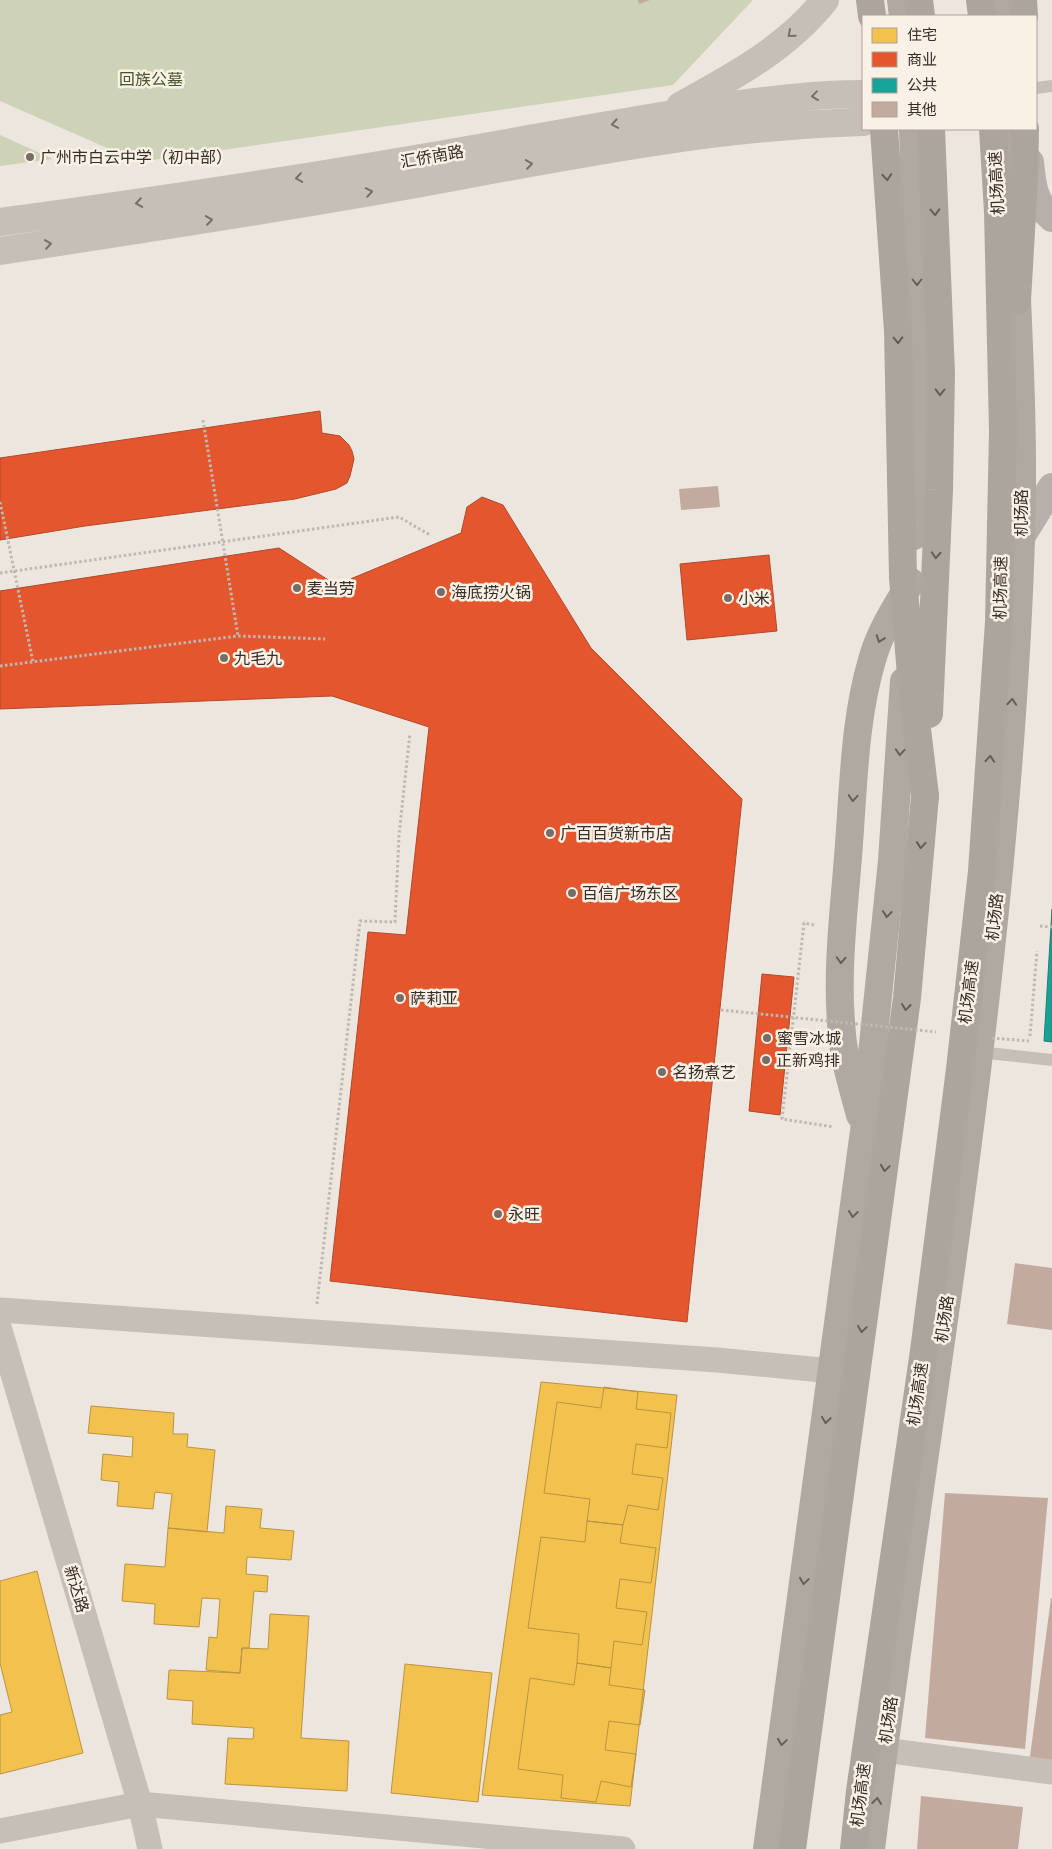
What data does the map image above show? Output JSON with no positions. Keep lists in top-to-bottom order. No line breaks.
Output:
{"streets":{"highway":["机场高速","机场路"],"street":["汇侨南路","新达路"]},"parks":["回族公墓"],"places":["广州市白云中学（初中部）","麦当劳","海底捞火锅","小米","九毛九","广百百货新市店","百信广场东区","萨莉亚","蜜雪冰城","正新鸡排","名扬煮艺","永旺"],"legend":["住宅","商业","公共","其他"]}
